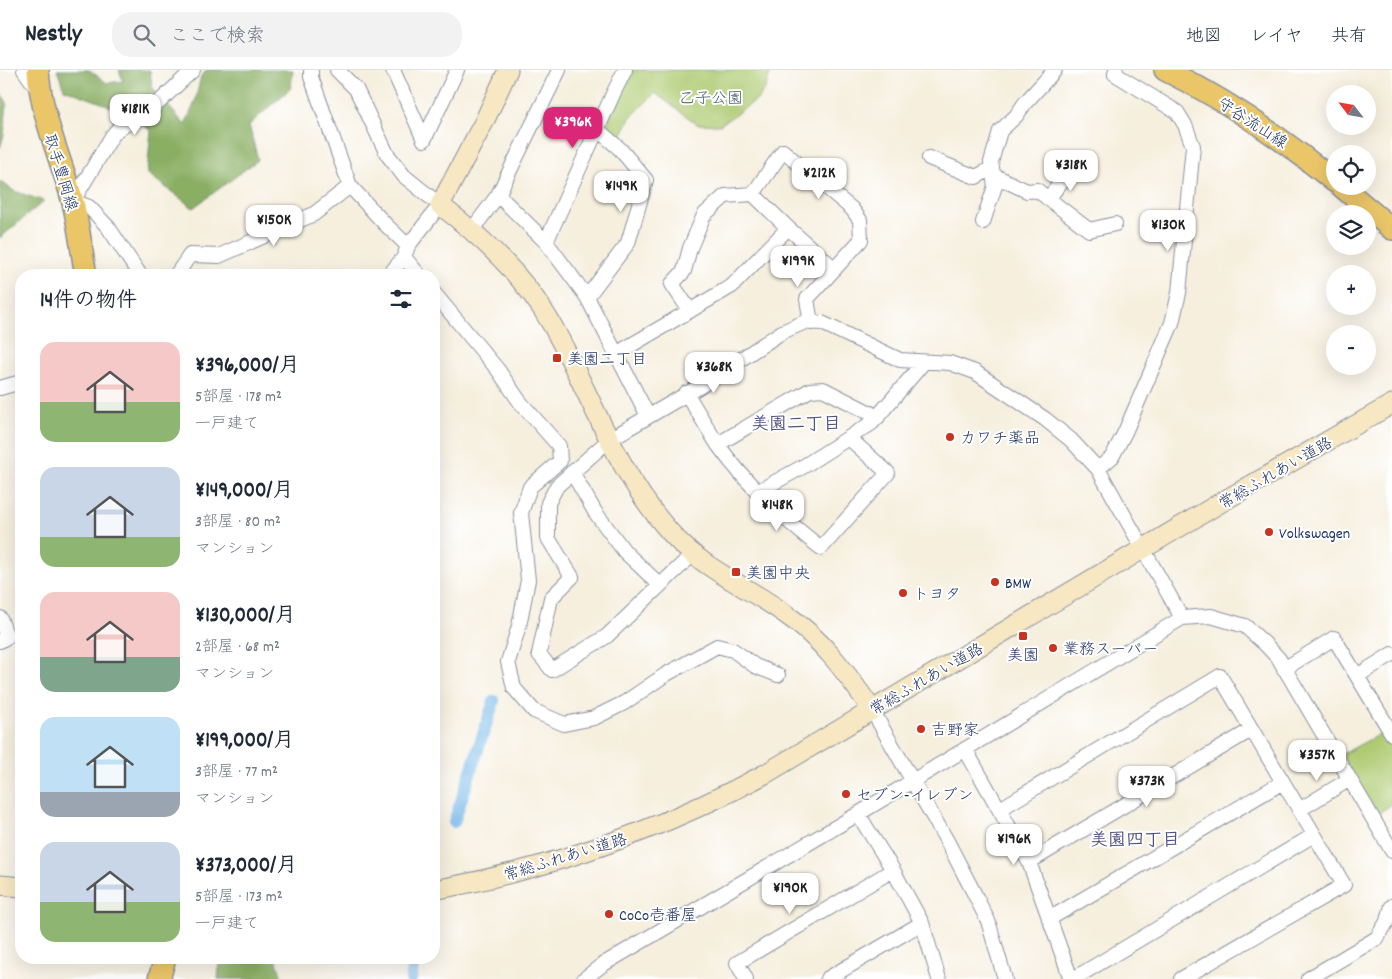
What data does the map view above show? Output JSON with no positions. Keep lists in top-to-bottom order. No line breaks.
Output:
{"streets":{"main road":["守谷流山線","取手豊岡線"],"street":["常総ふれあい道路"]},"districts":["美園二丁目","美園四丁目"],"parks":["乙子公園"],"places":{"transit":["美園二丁目","美園中央","美園"],"other":["カワチ薬品","Volkswagen","BMW","トヨタ","業務スーパー","吉野家","セブン-イレブン","CoCo壱番屋"]},"north":"top left","page":{"header":"Nestly","search":"ここで検索","nav":["地図","レイヤ","共有"],"map_buttons":["+","−"],"price":["¥181K","¥396K","¥318K","¥212K","¥149K","¥150K","¥130K","¥199K","¥368K","¥148K","¥357K","¥373K","¥196K","¥190K"],"heading":"14件の物件","list":[{"name":"¥396,000/月","note":"5部屋 · 178 m² · 一戸建て"},{"name":"¥149,000/月","note":"3部屋 · 80 m² · マンション"},{"name":"¥130,000/月","note":"2部屋 · 68 m² · マンション"},{"name":"¥199,000/月","note":"3部屋 · 77 m² · マンション"},{"name":"¥373,000/月","note":"5部屋 · 173 m² · 一戸建て"}]}}
